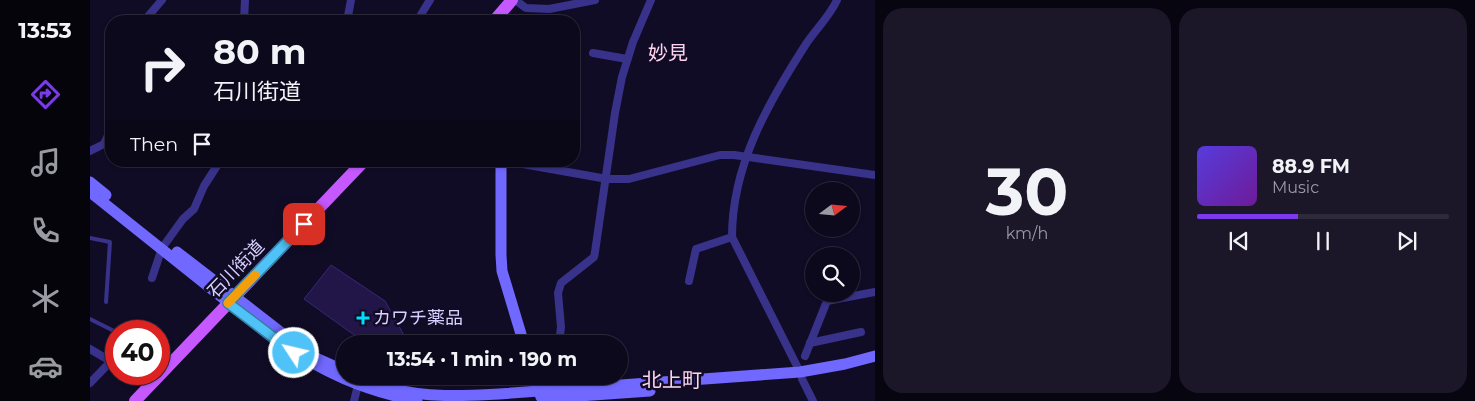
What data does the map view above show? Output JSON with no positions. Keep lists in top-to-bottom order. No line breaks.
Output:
{"streets":{"main road":["石川街道"]},"districts":["妙見","北上町"],"places":{"health":["カワチ薬品"]},"north":"right","page":{"tabs":"13:53","tile":["30","km/h"],"turn":["80 m","石川街道"],"then":"Then","song":["88.9 FM","Music"],"limit":"40","trip":"13:54 · 1 min · 190 m"}}
